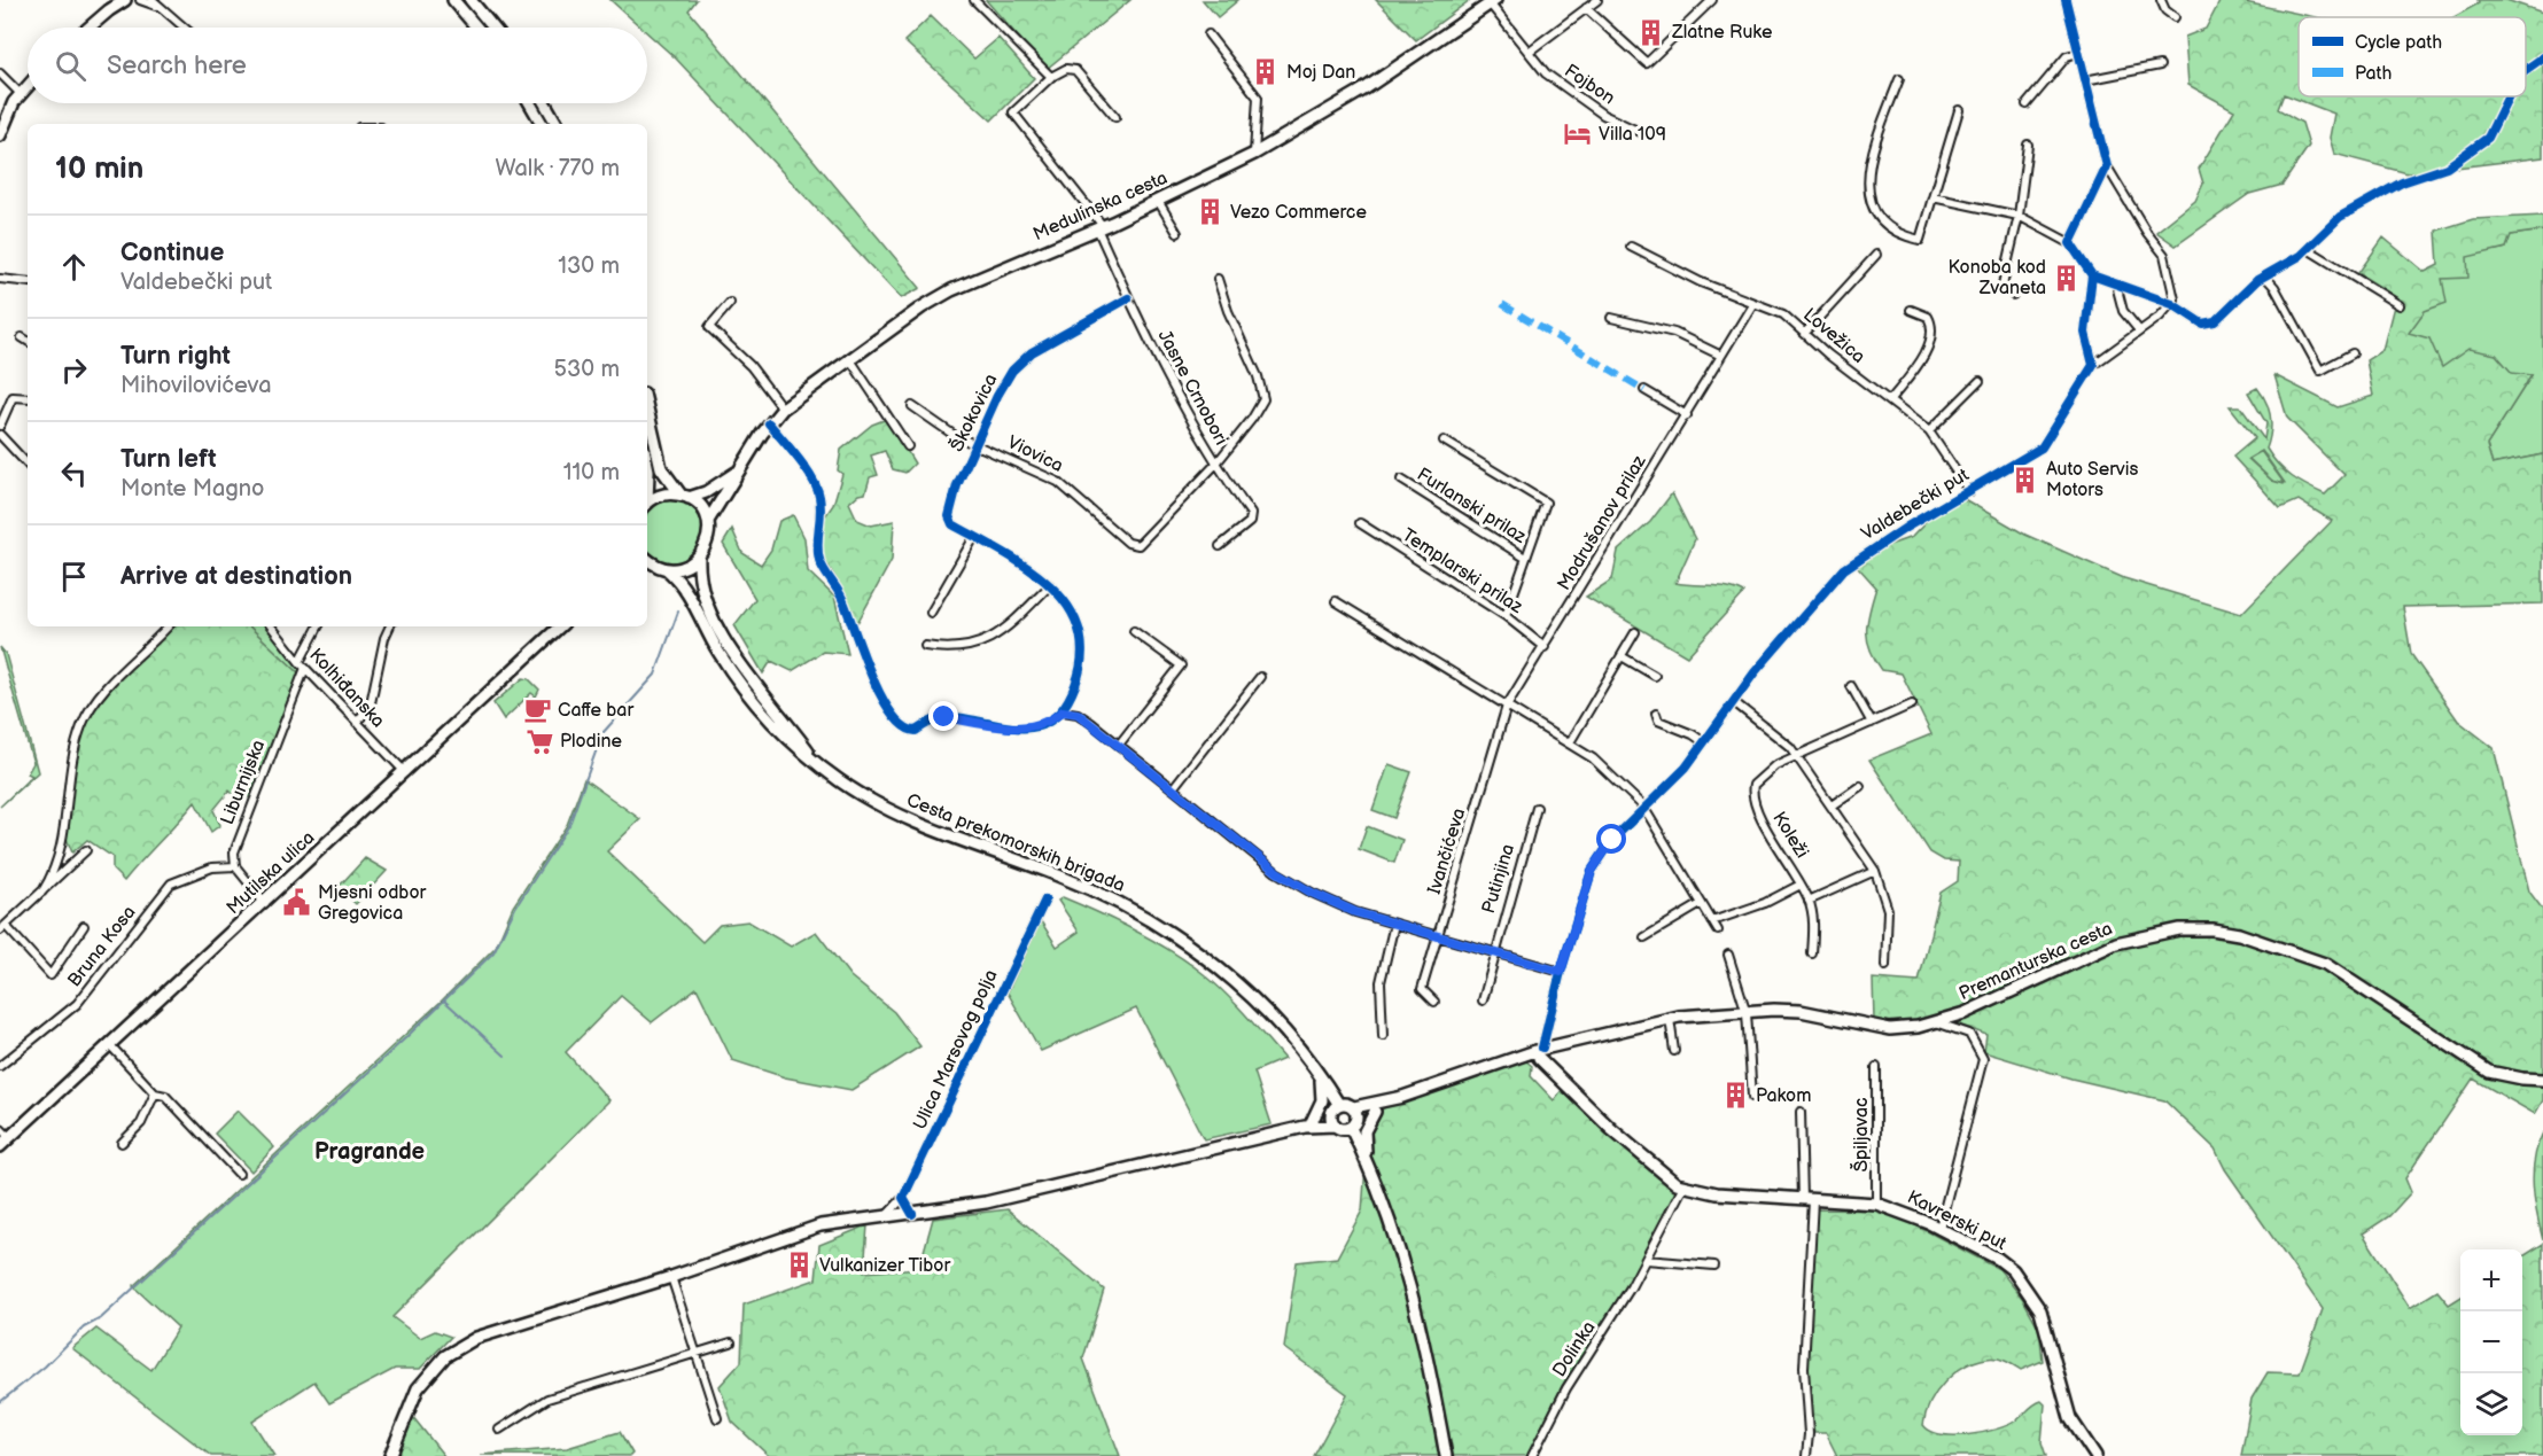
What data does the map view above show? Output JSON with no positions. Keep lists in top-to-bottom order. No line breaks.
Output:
{"streets":{"main road":["Medulinska cesta","Cesta prekomorskih brigada","Mutilska ulica","Premanturska cesta","Kavrerski put"],"street":["Fojbon","Lovežica","Jasne Crnobori","Škokovica","Viovica","Valdebečki put","Furlanski prilaz","Modrušanov prilaz","Templarski prilaz","Kolhiđanska","Liburnijska","Koleži","Ivančićeva","Putinjina","Bruna Kosa","Ulica Marsovog polja","Špiljavac","Dolinka"]},"crossings":[["Fojbon","Medulinska cesta"],["Medulinska cesta","Jasne Crnobori"],["Lovežica","Valdebečki put"],["Jasne Crnobori","Škokovica"],["Jasne Crnobori","Viovica"],["Škokovica","Viovica"],["Valdebečki put","Premanturska cesta"],["Valdebečki put","Kavrerski put"],["Modrušanov prilaz","Templarski prilaz"],["Modrušanov prilaz","Ivančićeva"],["Kolhiđanska","Liburnijska"],["Kolhiđanska","Mutilska ulica"],["Liburnijska","Bruna Kosa"],["Premanturska cesta","Kavrerski put"],["Špiljavac","Kavrerski put"],["Kavrerski put","Dolinka"]],"districts":["Pragrande"],"places":{"building":["Zlatne Ruke","Moj Dan","Vezo Commerce","Konoba kod Zvaneta","Auto Servis Motors","Pakom","Vulkanizer Tibor"],"hotel":["Villa 109"],"cafe":["Caffe bar"],"supermarket":["Plodine"],"public building":["Mjesni odbor Gregovica"]},"legend":["Cycle path","Path"],"page":{"search":"Search here","heading":["10 min","Walk · 770 m"],"list":[["Continue","Valdebečki put","130 m"],["Turn right","Mihovilovićeva","530 m"],["Turn left","Monte Magno","110 m"],"Arrive at destination"],"map_buttons":["+","−"]}}
